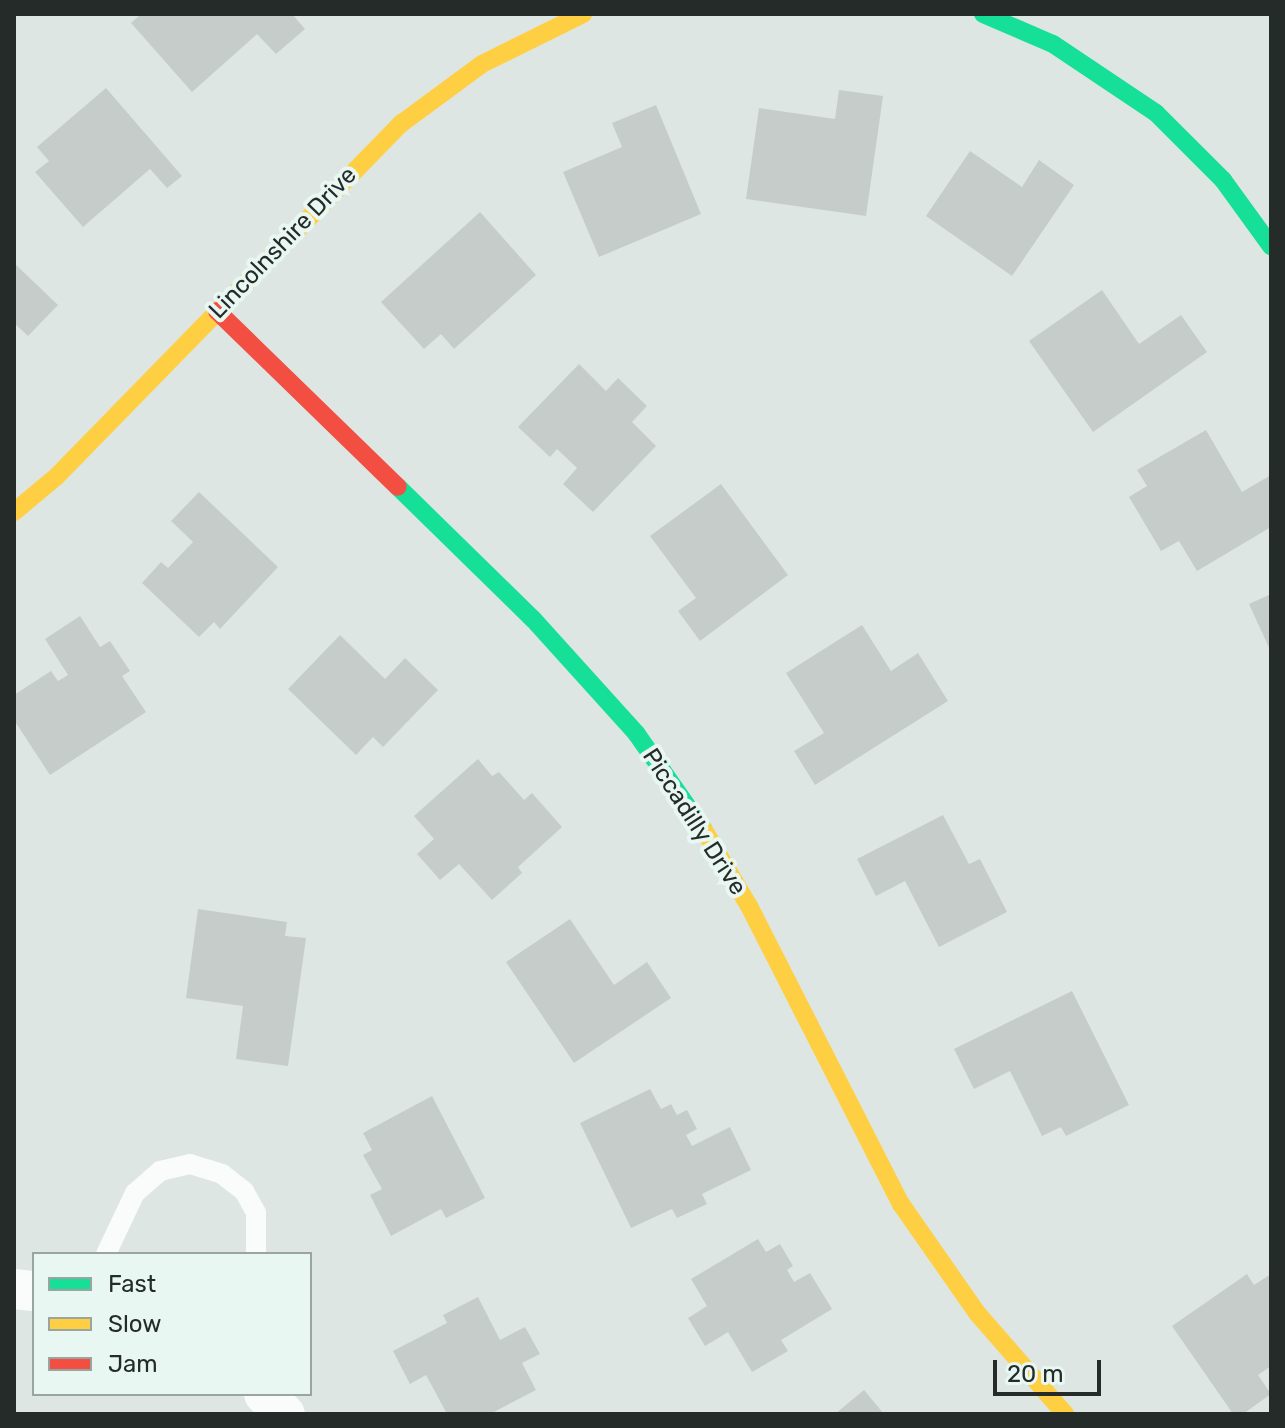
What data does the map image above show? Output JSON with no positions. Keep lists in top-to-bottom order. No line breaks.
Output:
{"streets":{"street":["Lincolnshire Drive","Piccadilly Drive"]},"crossings":[["Lincolnshire Drive","Piccadilly Drive"]],"legend":["Fast","Slow","Jam"],"scale_bar":"20 m"}
